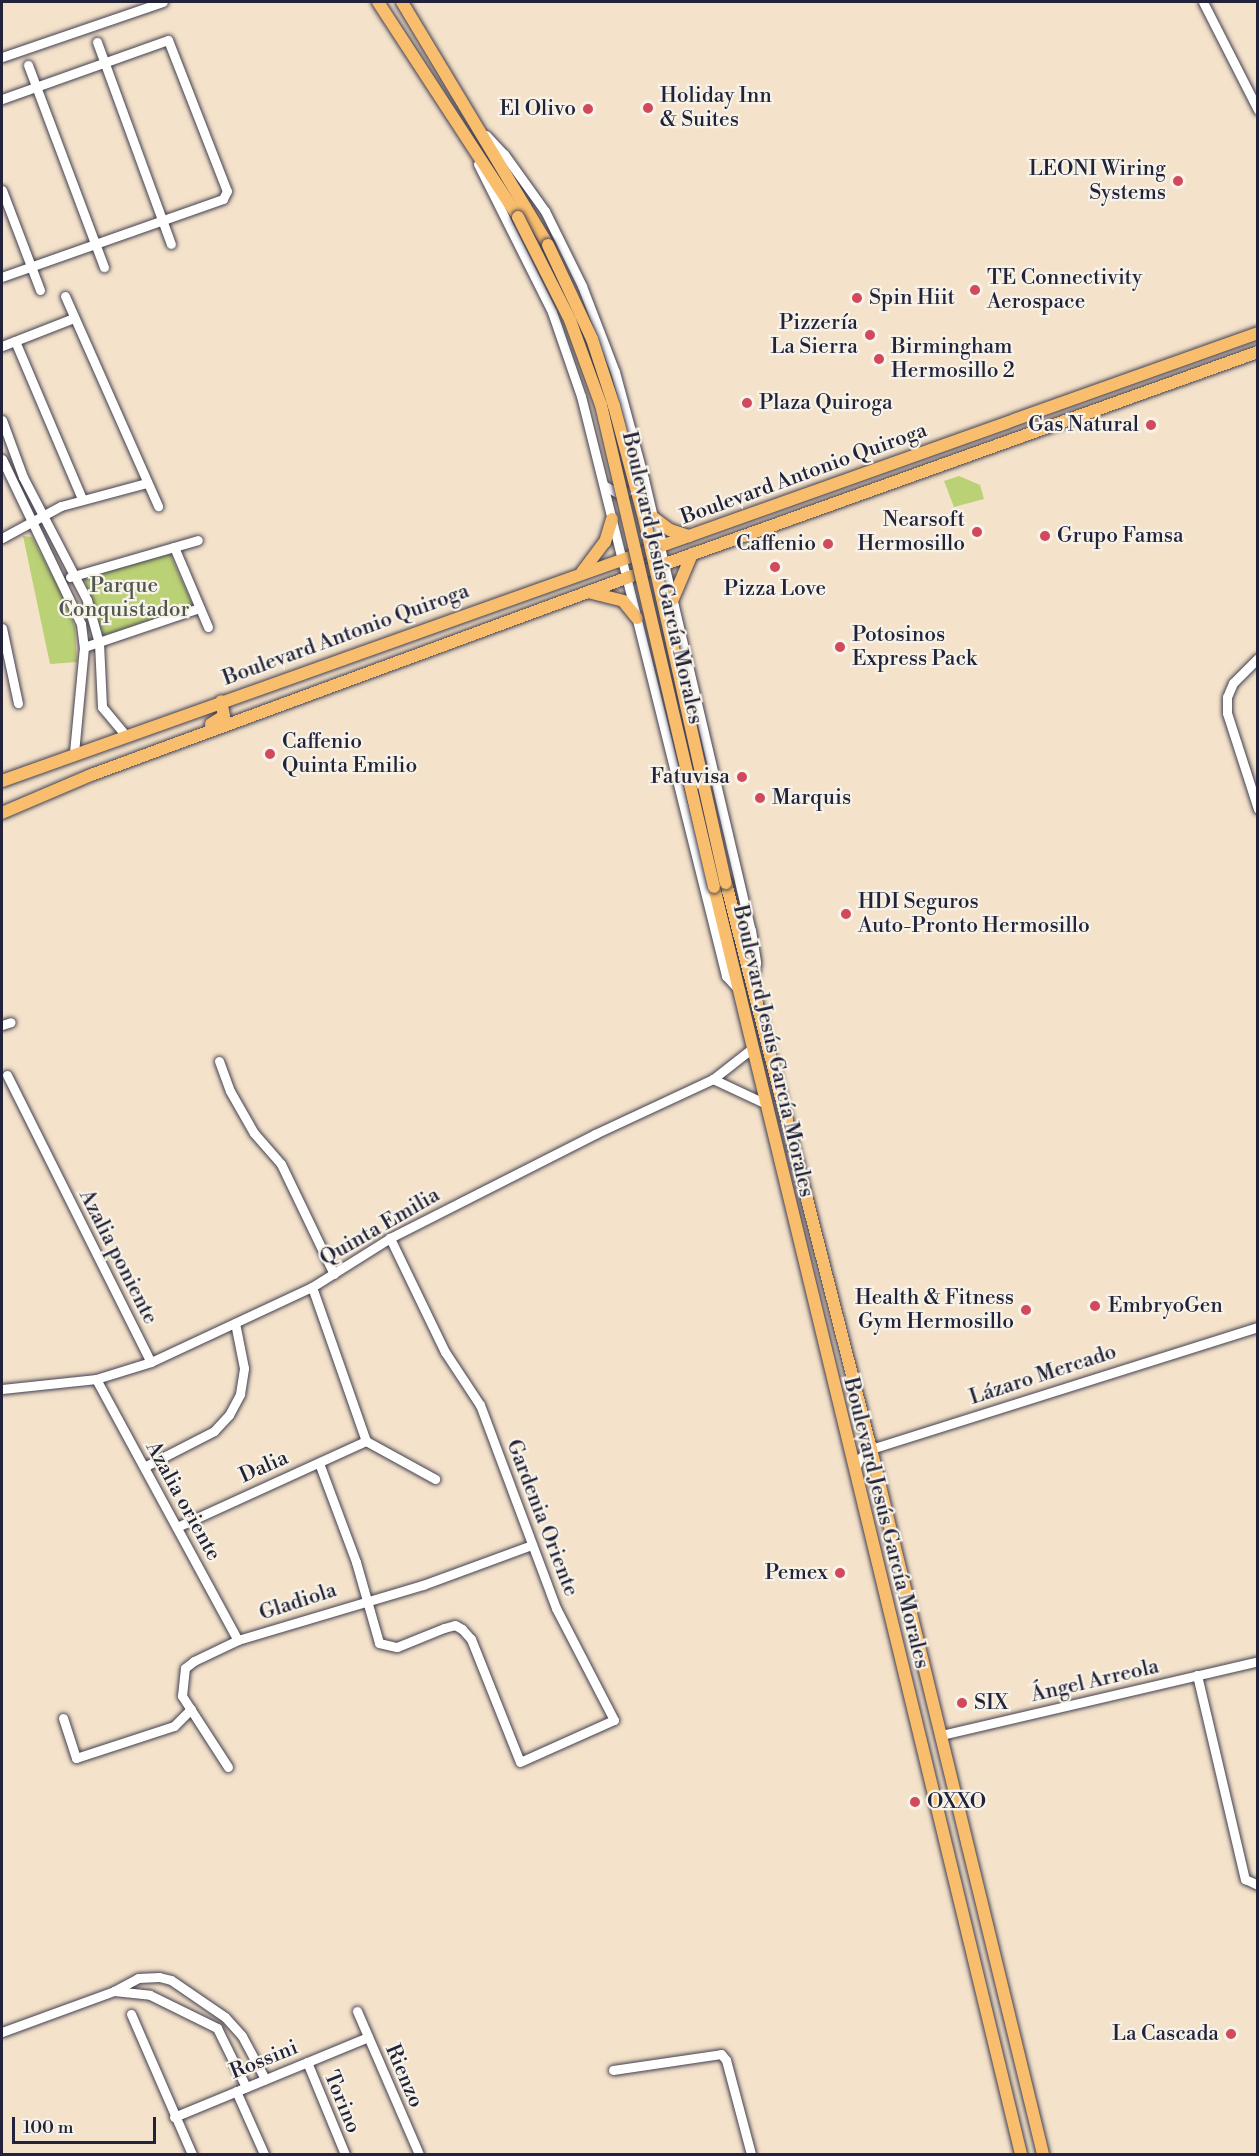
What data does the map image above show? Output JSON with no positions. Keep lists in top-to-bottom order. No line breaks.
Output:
{"streets":{"main road":["Boulevard Antonio Quiroga","Boulevard Jesús García Morales"],"street":["Quinta Emilia","Azalia poniente","Lázaro Mercado","Dalia","Azalia oriente","Gardenia Oriente","Gladiola","Ángel Arreola","Rossini","Rienzo","Torino"]},"crossings":[["Boulevard Jesús García Morales","Quinta Emilia"],["Boulevard Jesús García Morales","Lázaro Mercado"],["Boulevard Jesús García Morales","Ángel Arreola"],["Quinta Emilia","Azalia poniente"],["Quinta Emilia","Azalia oriente"],["Quinta Emilia","Gardenia Oriente"],["Dalia","Azalia oriente"],["Azalia oriente","Gladiola"],["Gardenia Oriente","Gladiola"],["Rossini","Rienzo"],["Rossini","Torino"]],"parks":["Parque Conquistador"],"places":["Holiday Inn & Suites","El Olivo","LEONI Wiring Systems","TE Connectivity Aerospace","Spin Hiit","Pizzería La Sierra","Birmingham Hermosillo 2","Plaza Quiroga","Gas Natural","Nearsoft Hermosillo","Grupo Famsa","Caffenio","Pizza Love","Potosinos Express Pack","Caffenio Quinta Emilio","Fatuvisa","Marquis","HDI Seguros Auto-Pronto Hermosillo","EmbryoGen","Health & Fitness Gym Hermosillo","Pemex","SIX","OXXO","La Cascada"],"scale_bar":"100 m"}
